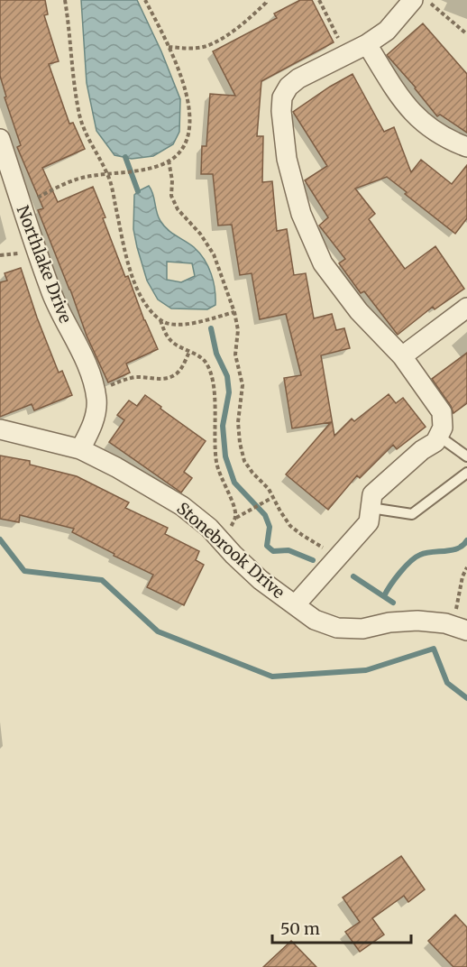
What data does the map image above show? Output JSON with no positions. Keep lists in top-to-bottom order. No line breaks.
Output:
{"streets":{"street":["Northlake Drive","Stonebrook Drive"]},"crossings":[["Northlake Drive","Stonebrook Drive"]],"scale_bar":"50 m"}
